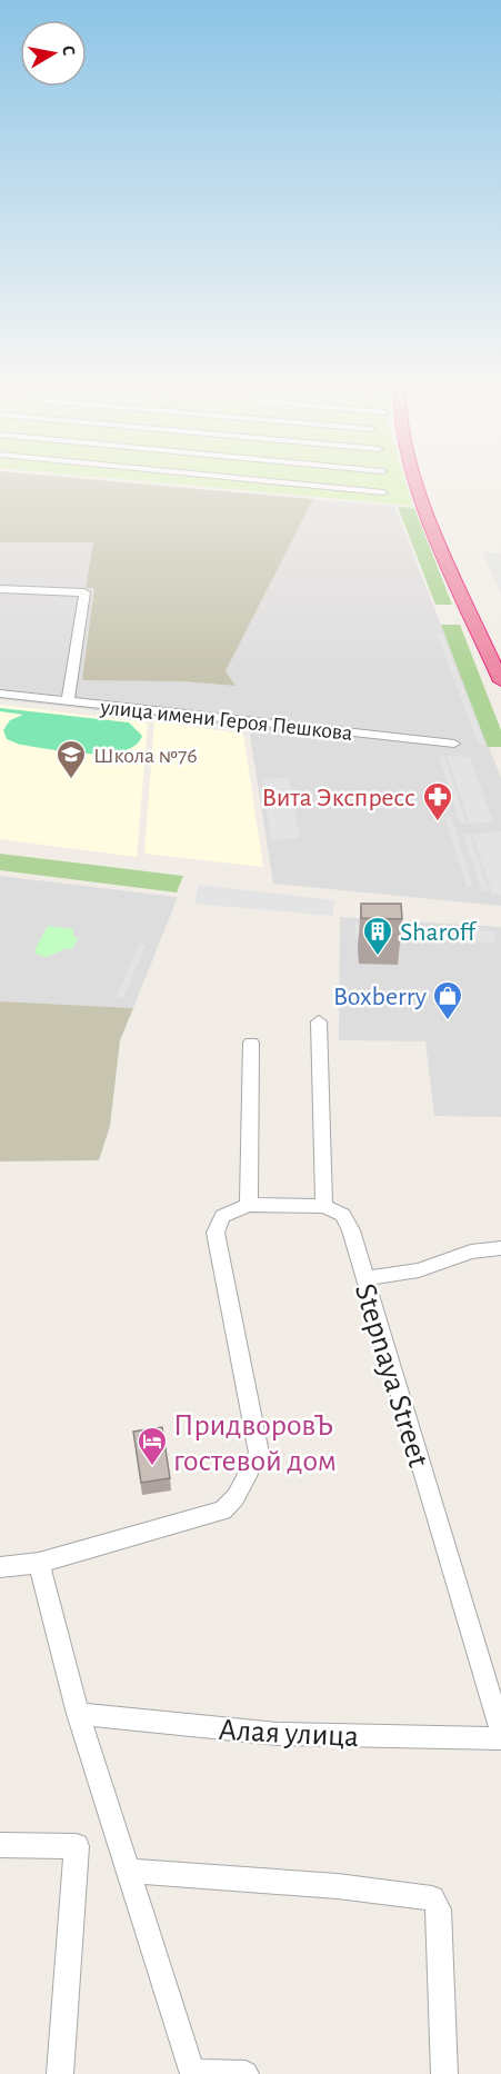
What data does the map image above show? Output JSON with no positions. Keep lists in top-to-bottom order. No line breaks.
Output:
{"streets":{"street":["улица имени Героя Пешкова","Stepnaya Street","Алая улица"]},"places":{"school or university":["Школа №76"],"pharmacy":["Вита Экспресс"],"building":["Sharoff"],"shop":["Boxberry"],"hotel":["ПридворовЪ гостевой дом"]},"north":"right"}
